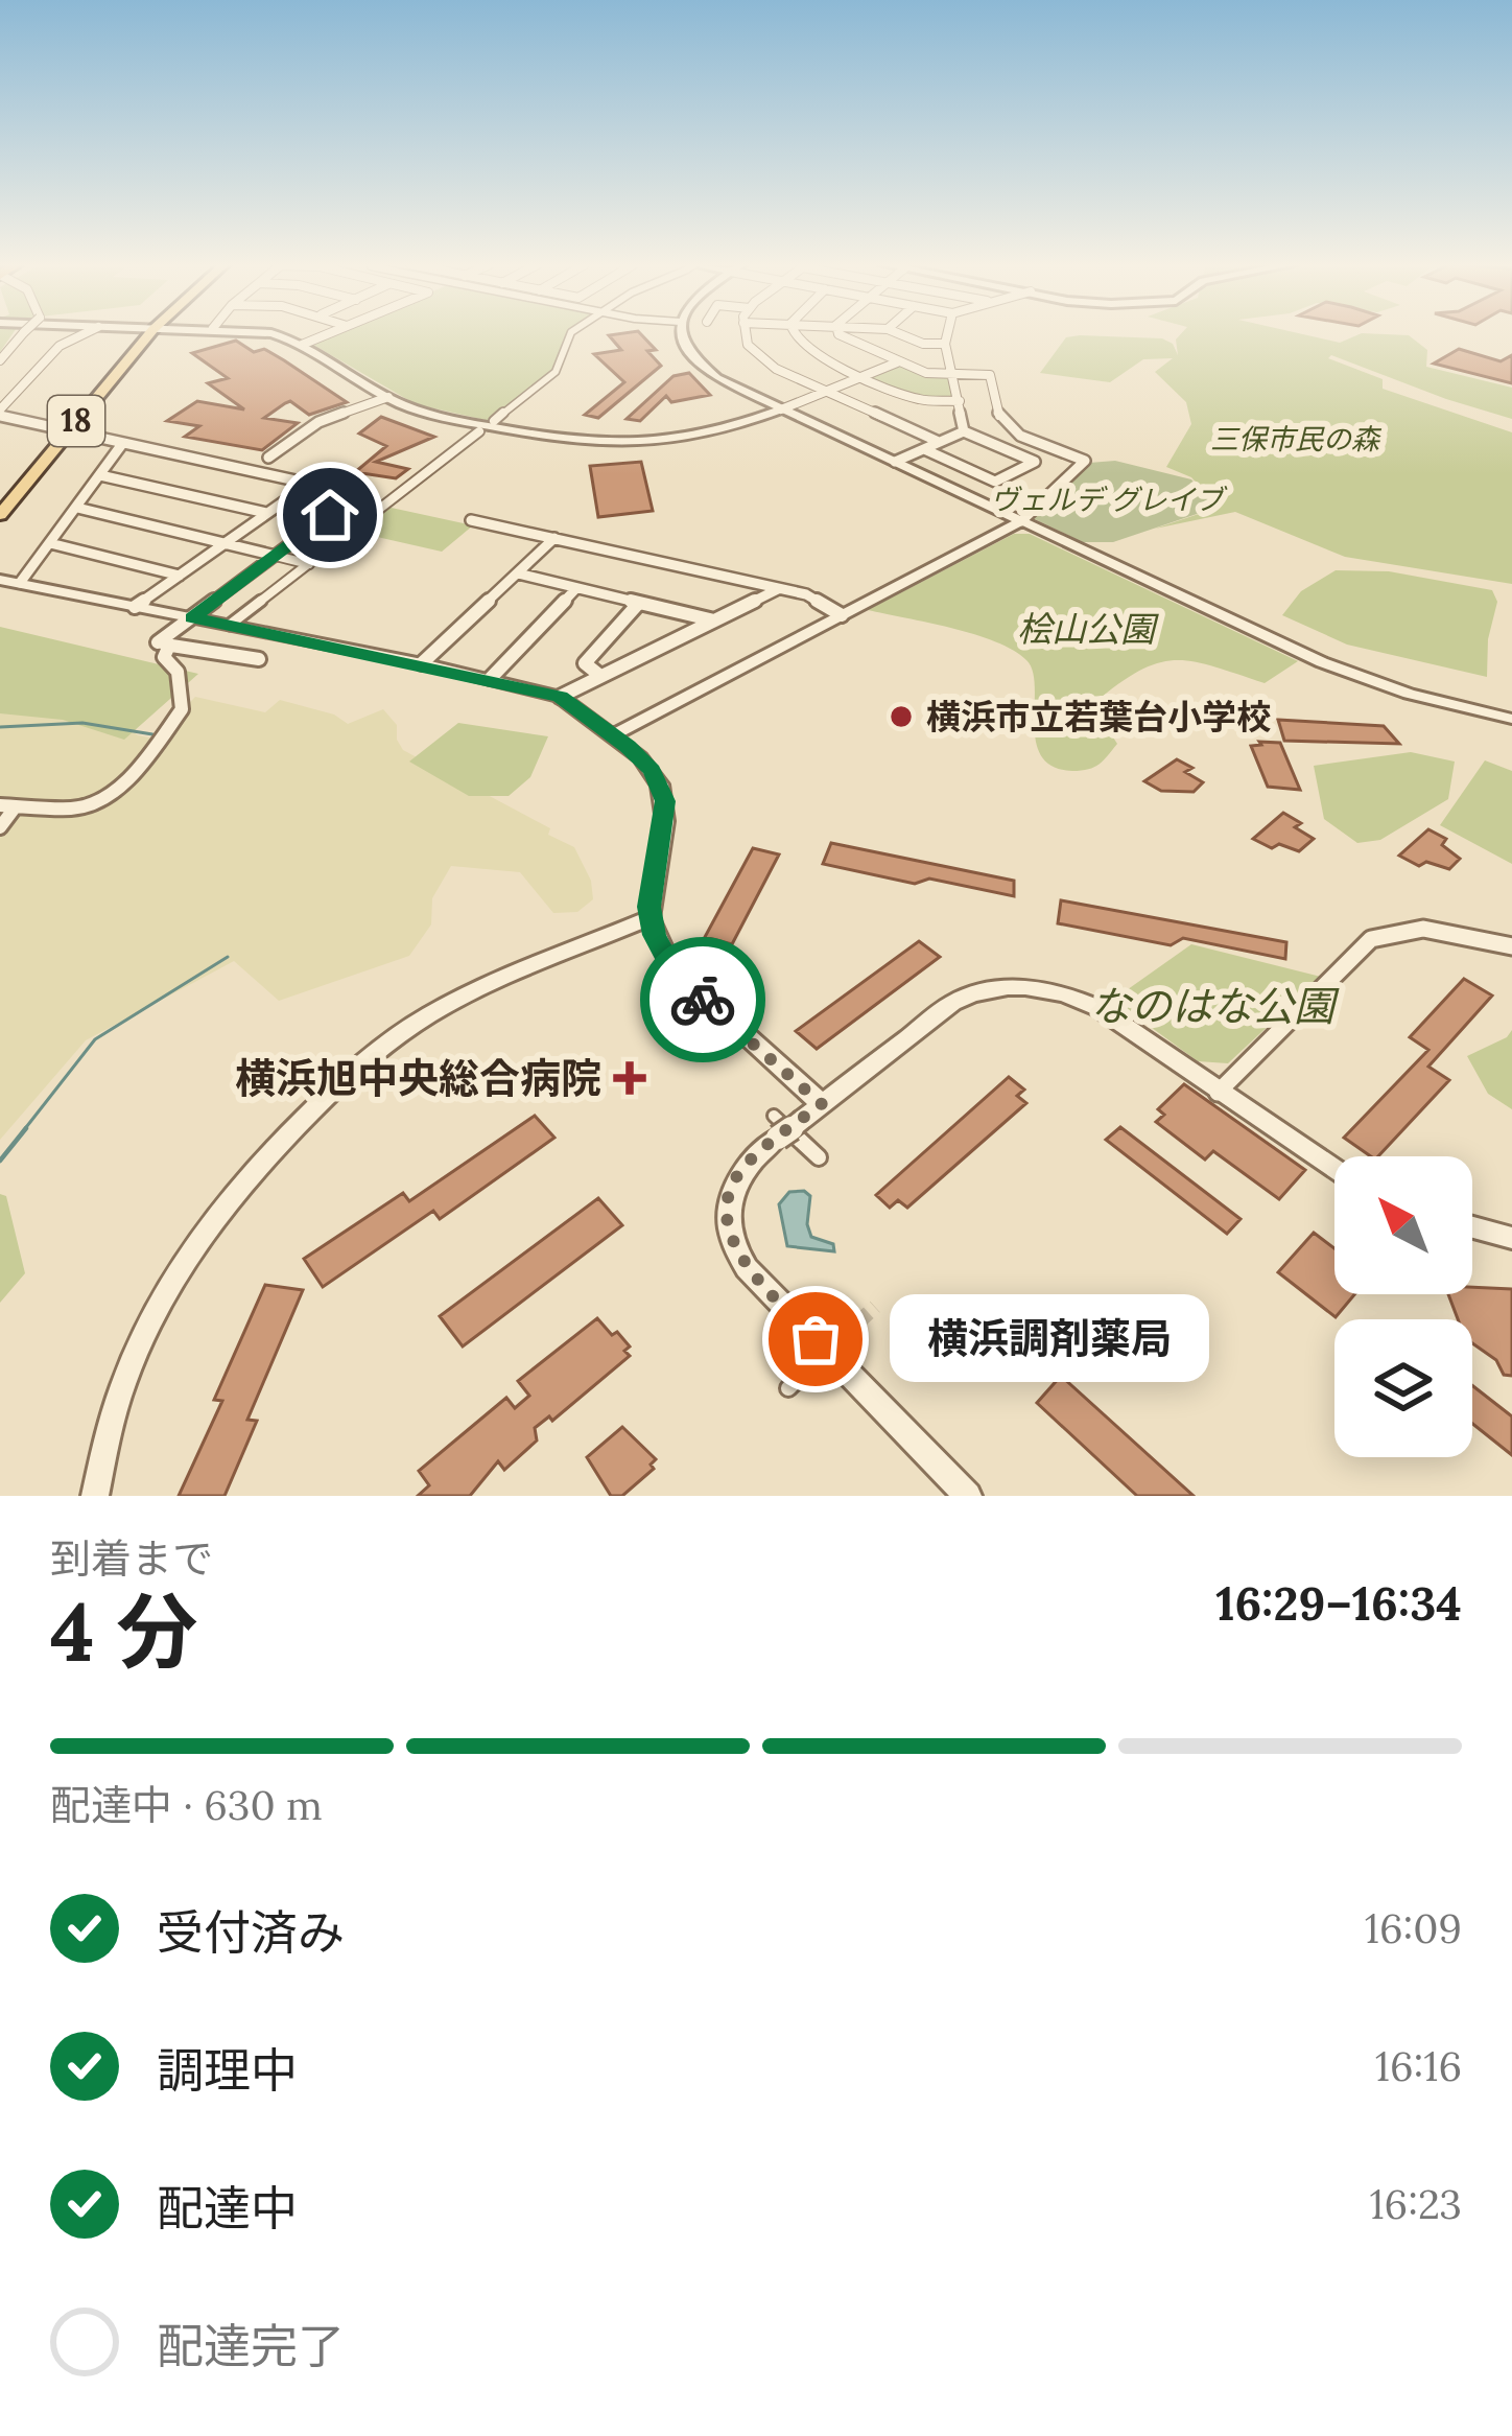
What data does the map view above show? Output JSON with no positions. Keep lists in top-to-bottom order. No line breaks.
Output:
{"streets":{"main road":["18"]},"parks":["三保市民の森","ヴェルデ グレイブ","桧山公園","なのはな公園"],"places":{"other":["横浜市立若葉台小学校","横浜調剤薬局"],"health":["横浜旭中央総合病院"]},"north":"top left","page":{"bubble":"横浜調剤薬局","heading":["4 分","到着まで","16:29–16:34"],"bar":"配達中 · 630 m","list":[["受付済み","16:09"],["調理中","16:16"],["配達中","16:23"],"配達完了"]}}
